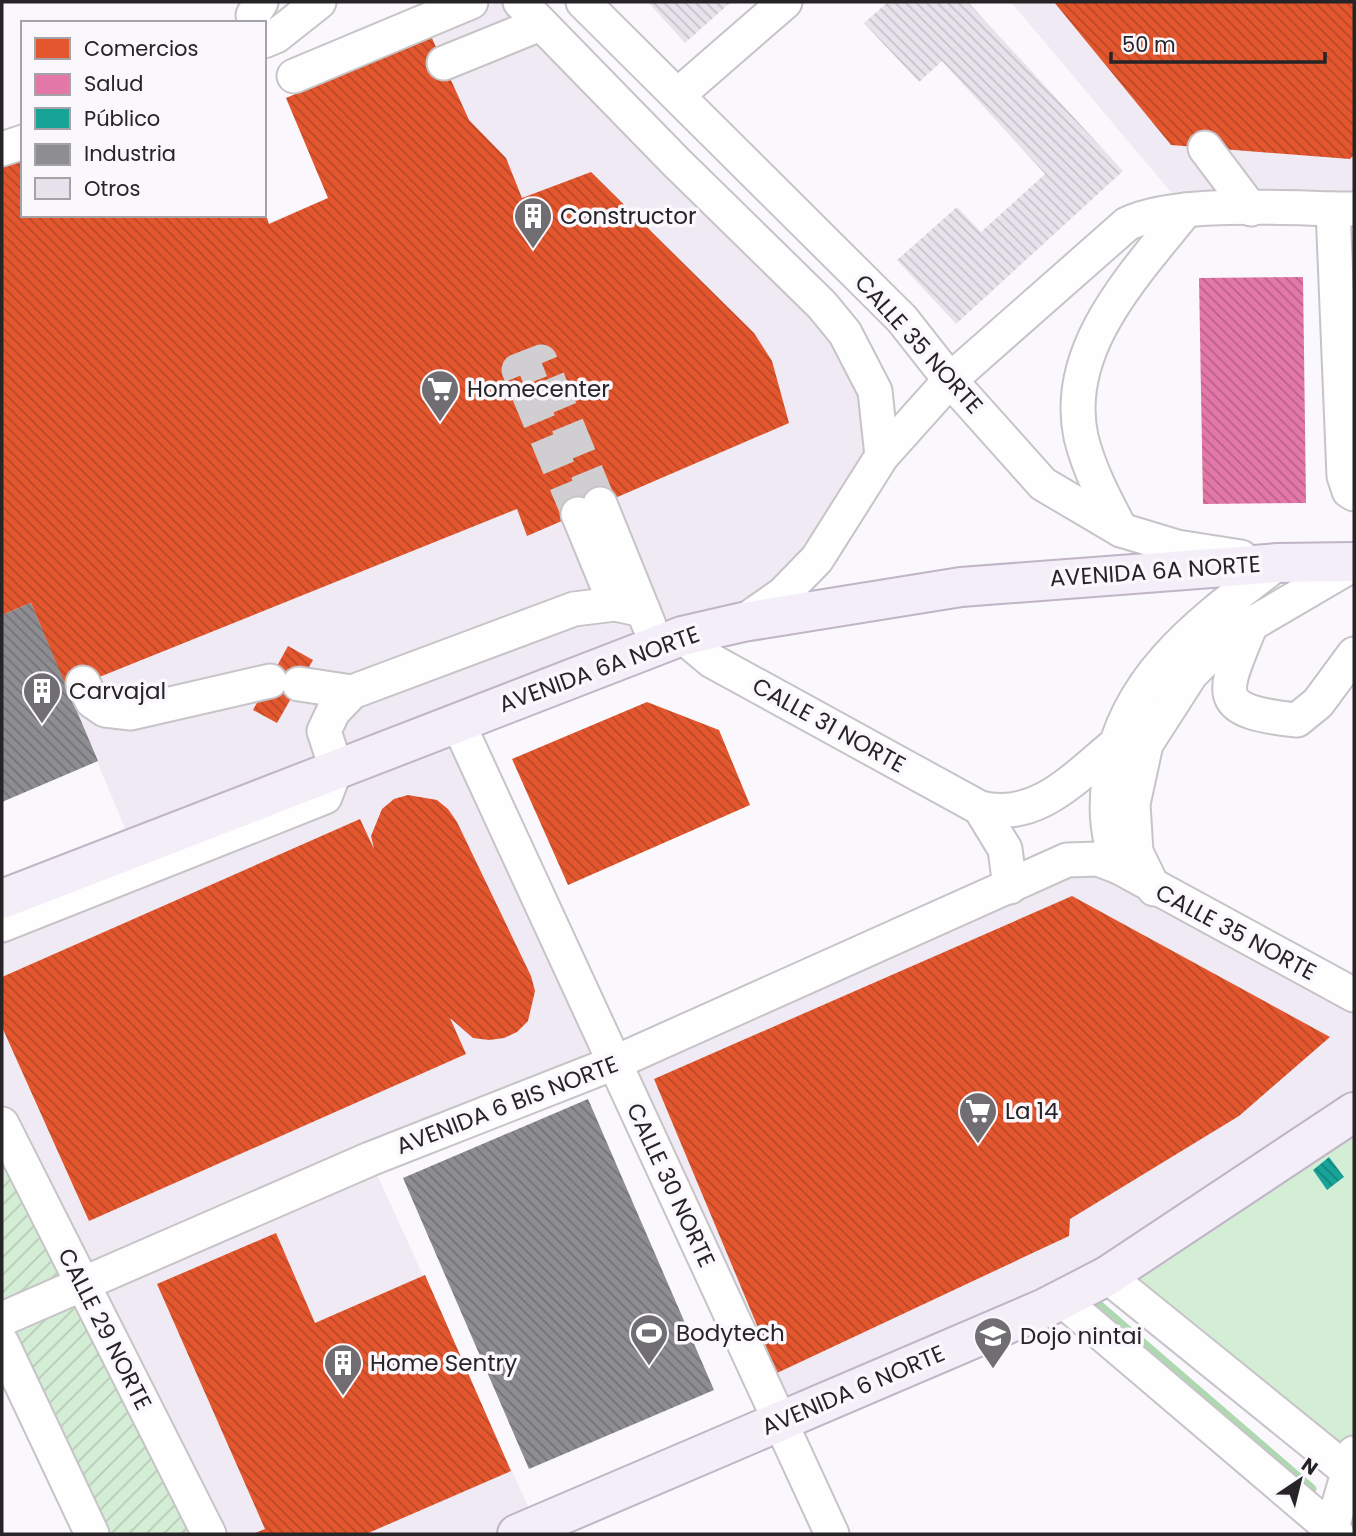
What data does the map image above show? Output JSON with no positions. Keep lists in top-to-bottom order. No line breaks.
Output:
{"streets":{"main road":["AVENIDA 6A NORTE","AVENIDA 6 NORTE"],"street":["CALLE 35 NORTE","CALLE 31 NORTE","AVENIDA 6 BIS NORTE","CALLE 30 NORTE","CALLE 29 NORTE"]},"crossings":[["CALLE 35 NORTE","AVENIDA 6A NORTE"],["CALLE 35 NORTE","AVENIDA 6 BIS NORTE"],["AVENIDA 6A NORTE","CALLE 31 NORTE"],["AVENIDA 6A NORTE","CALLE 30 NORTE"],["AVENIDA 6 BIS NORTE","CALLE 30 NORTE"],["AVENIDA 6 BIS NORTE","CALLE 29 NORTE"],["CALLE 30 NORTE","AVENIDA 6 NORTE"]],"places":{"building":["Constructor","Carvajal","Home Sentry"],"supermarket":["Homecenter","La 14"],"sports":["Bodytech"],"school or university":["Dojo nintai"]},"legend":["Comercios","Salud","Público","Industria","Otros"],"scale_bar":"50 m","north":"top right"}
